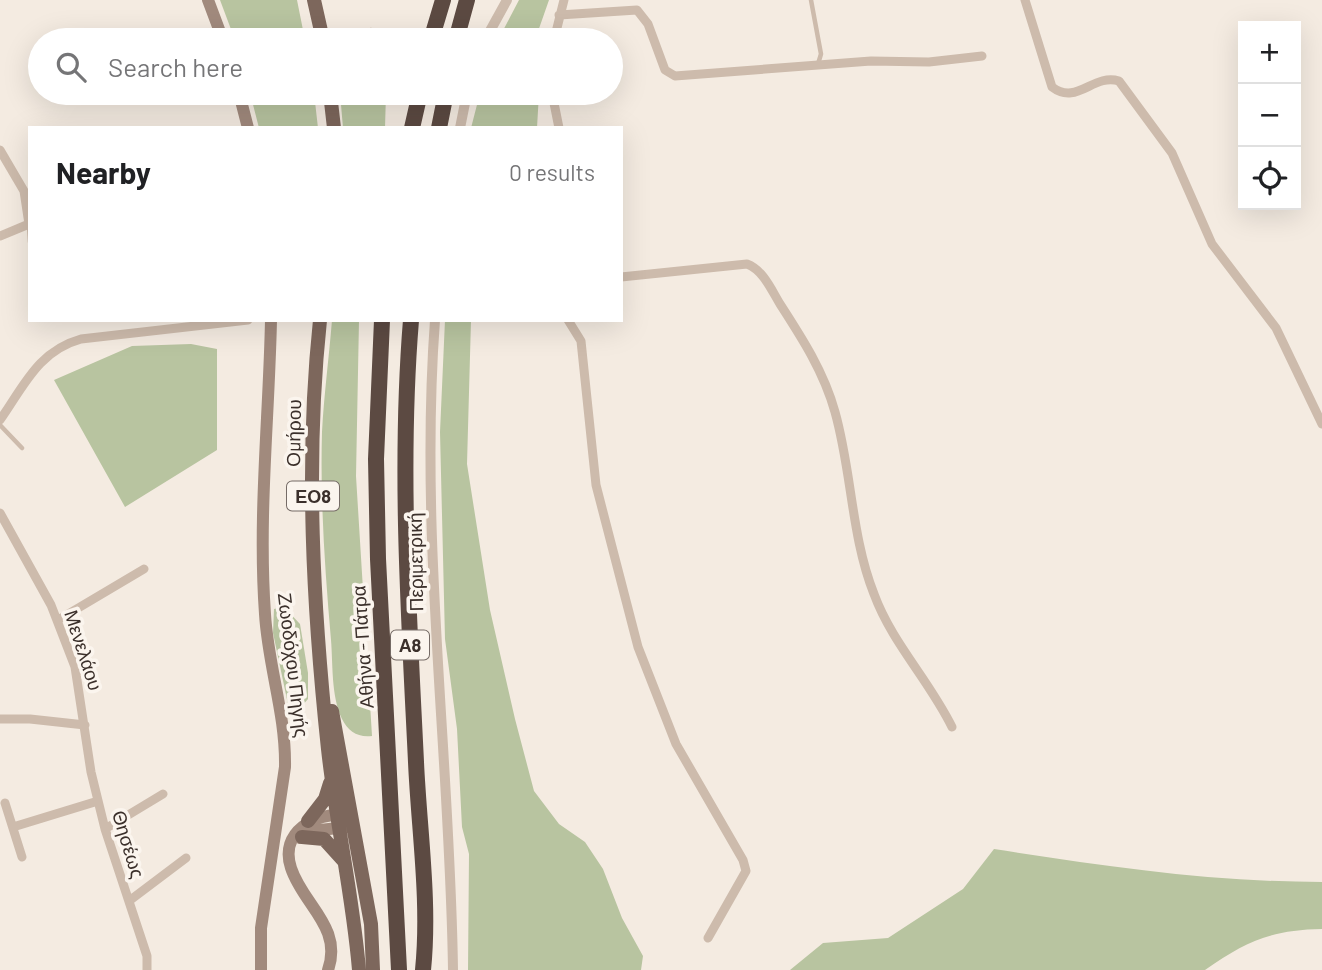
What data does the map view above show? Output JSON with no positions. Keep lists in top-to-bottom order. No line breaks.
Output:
{"streets":{"highway":["Α8","Αθήνα - Πάτρα"],"main road":["Ομήρου","ΕΟ8","Ζωοδόχου Πηγής"],"street":["Περιμετρική","Μενελάου","Θησέως"]},"crossings":[["Μενελάου","Θησέως"]],"page":{"map_buttons":["+","−"],"search":"Search here","heading":["Nearby","0 results"]}}
